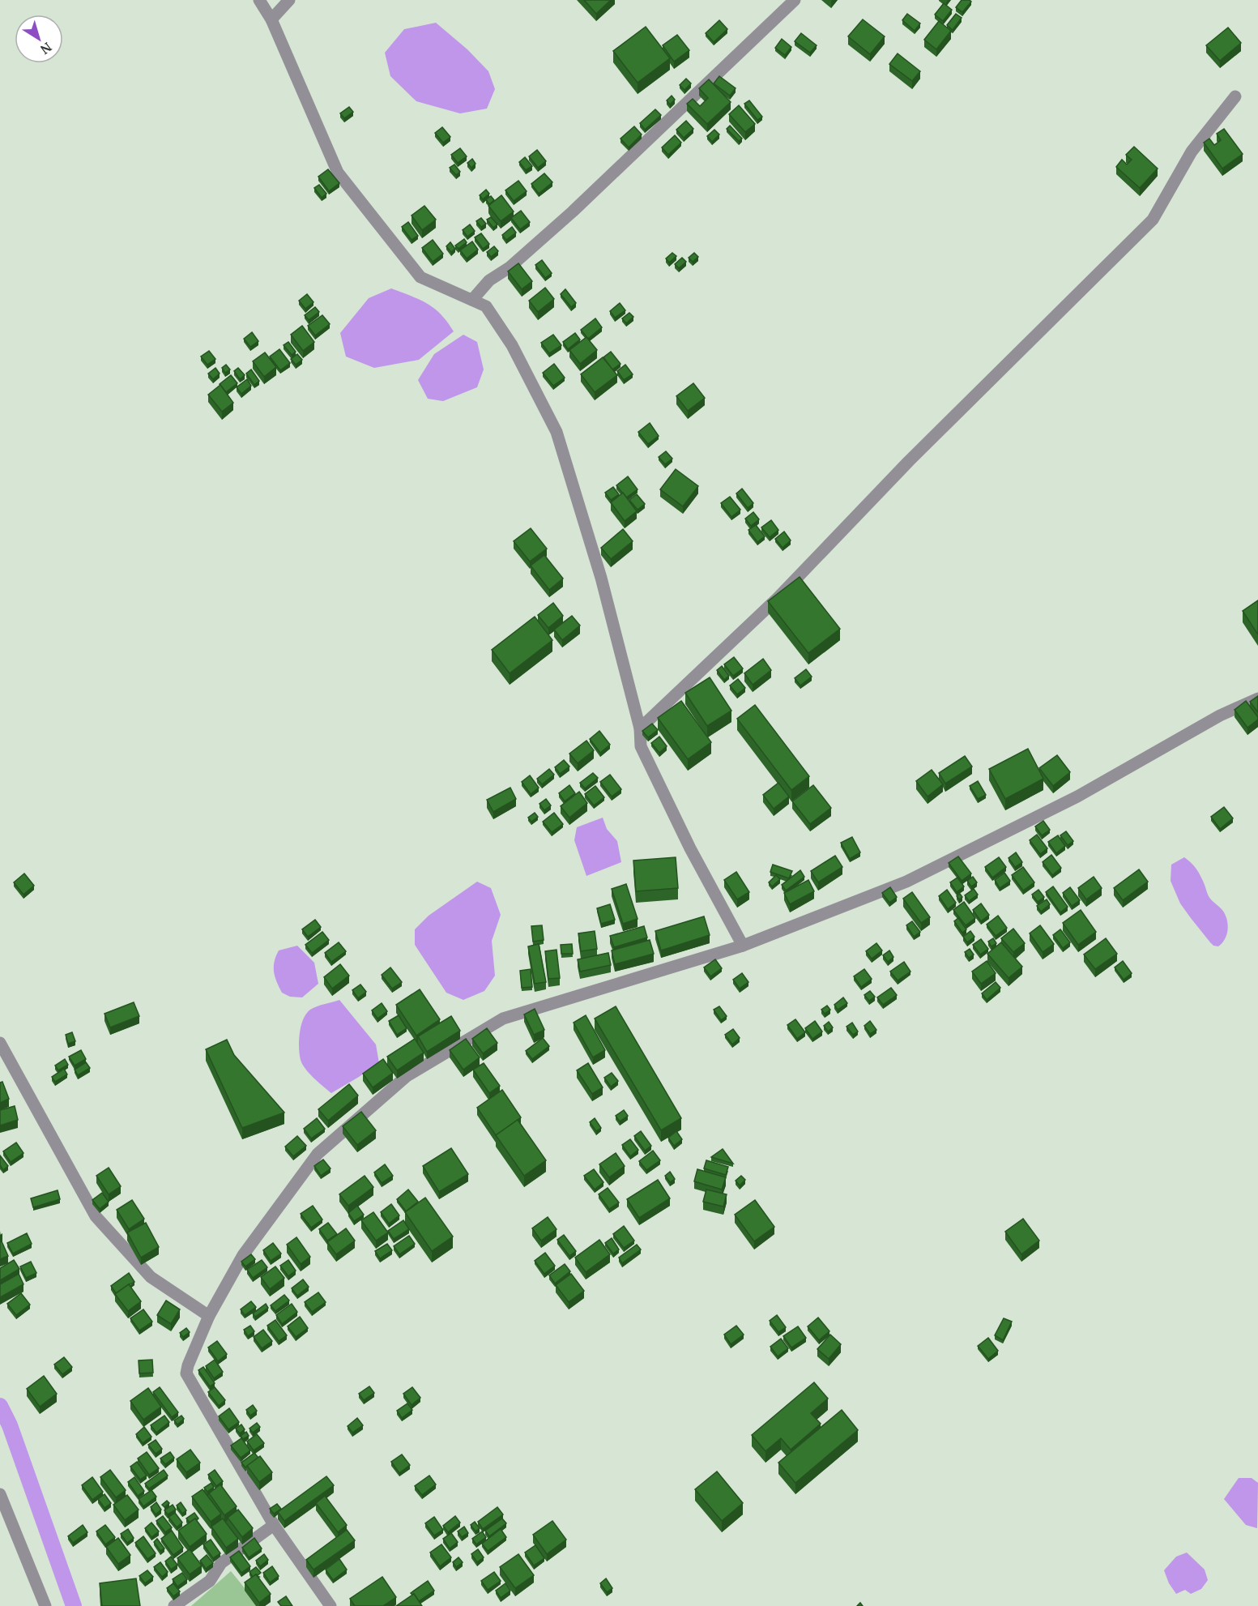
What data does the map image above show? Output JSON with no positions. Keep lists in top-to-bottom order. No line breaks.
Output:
{"north":"bottom right"}
